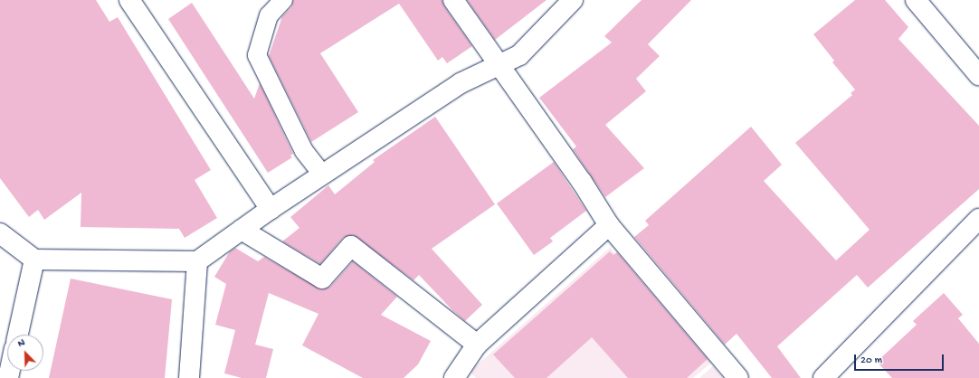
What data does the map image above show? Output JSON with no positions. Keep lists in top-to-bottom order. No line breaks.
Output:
{"scale_bar":"20 m","north":"top left"}
